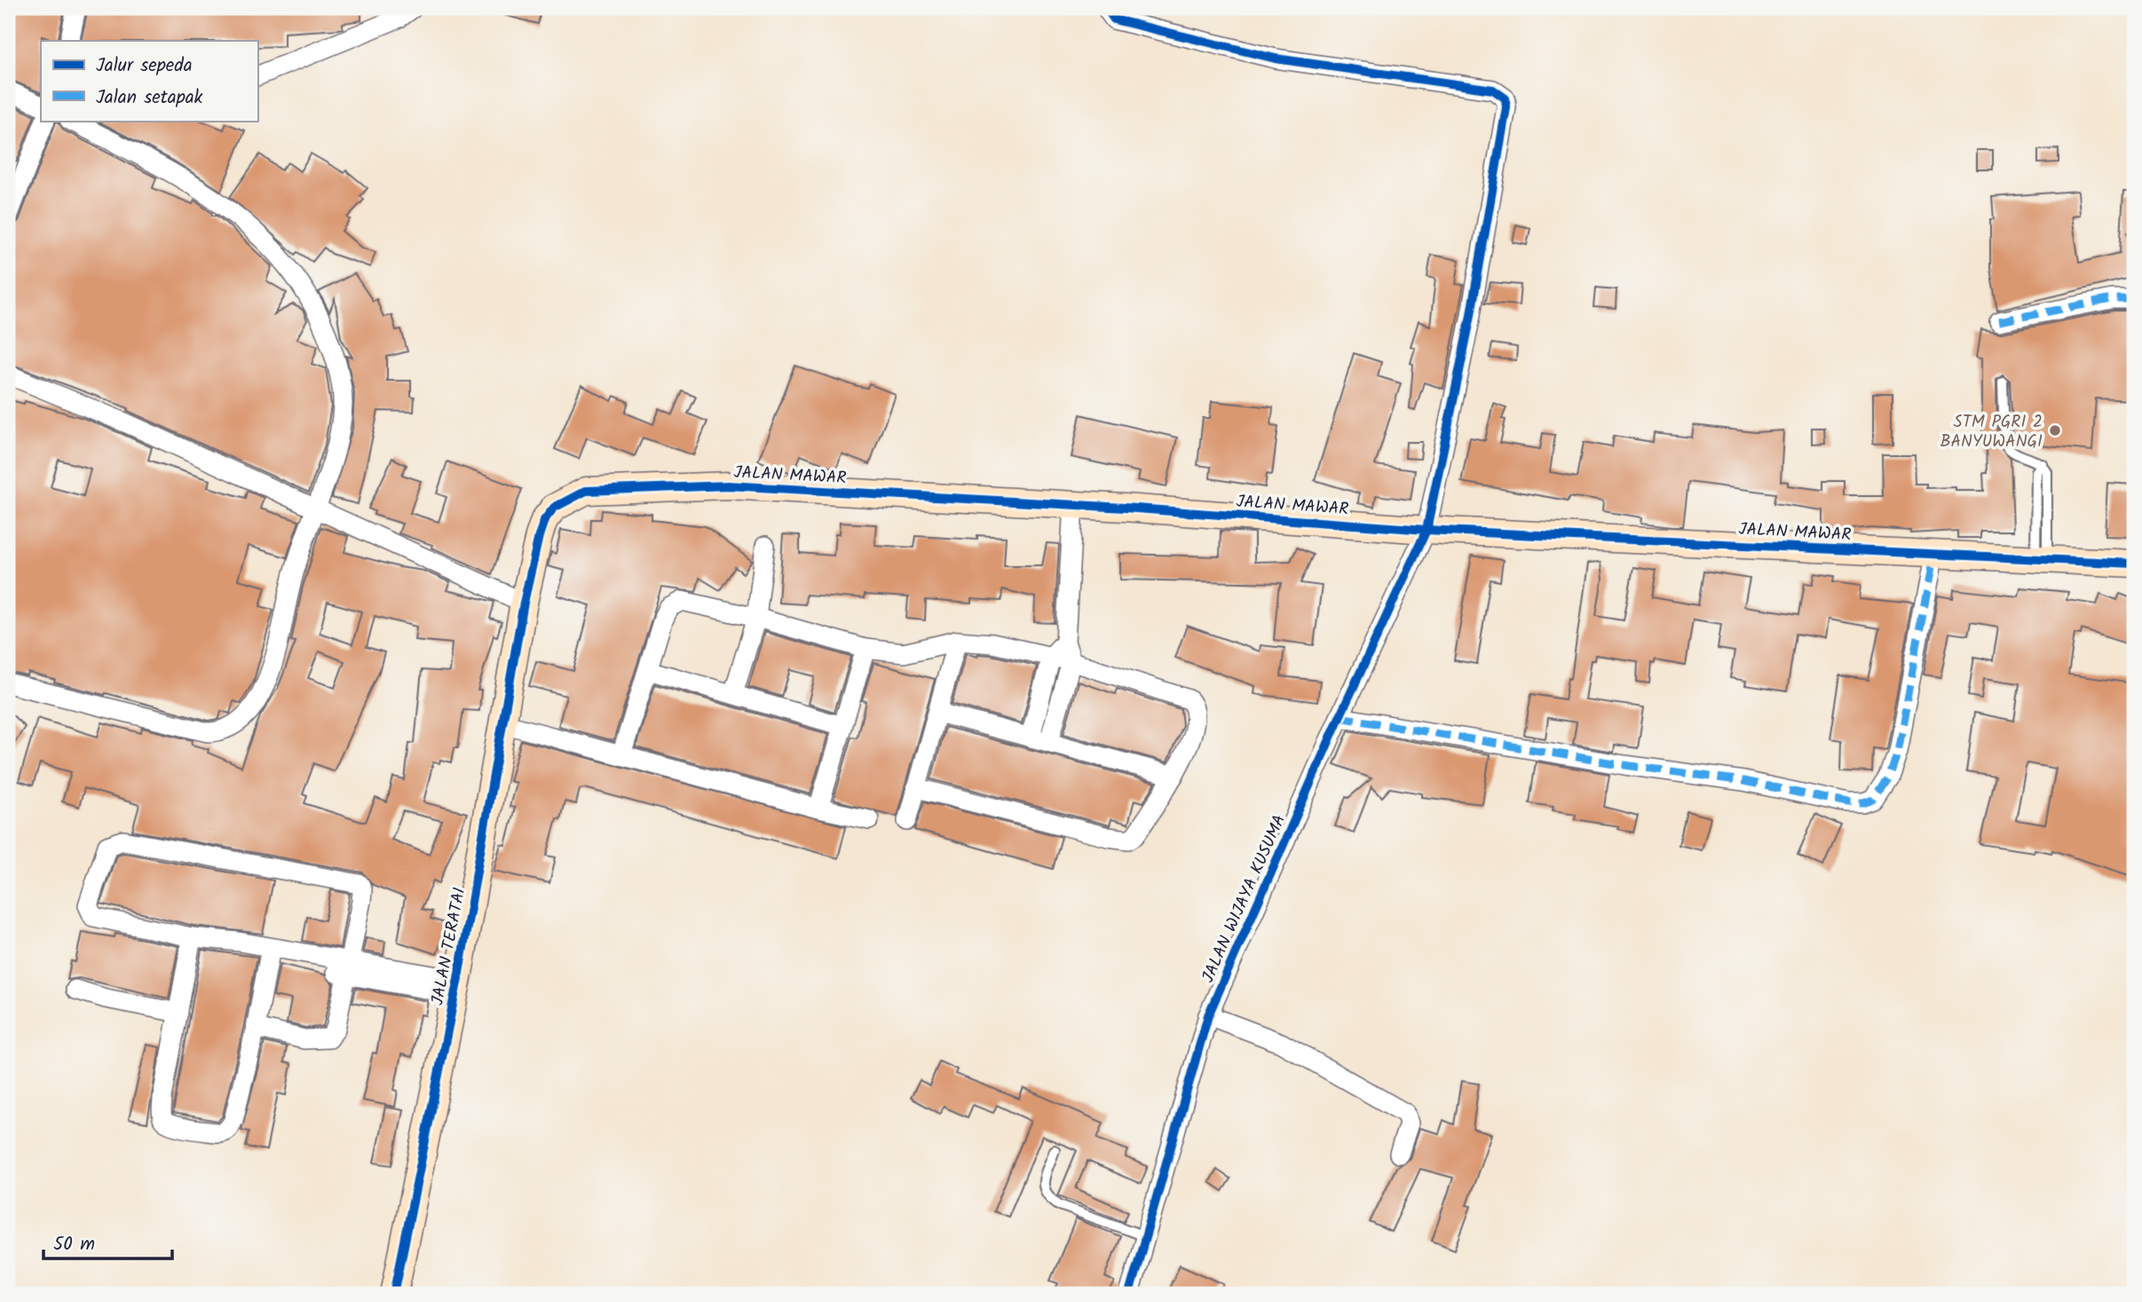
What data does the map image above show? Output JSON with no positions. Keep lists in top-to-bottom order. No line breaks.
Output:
{"streets":{"street":["JALAN MAWAR","JALAN WIJAYA KUSUMA","JALAN TERATAI"]},"crossings":[["JALAN MAWAR","JALAN WIJAYA KUSUMA"],["JALAN MAWAR","JALAN TERATAI"]],"places":["STM PGRI 2 BANYUWANGI"],"legend":["Jalur sepeda","Jalan setapak"],"scale_bar":"50 m"}
